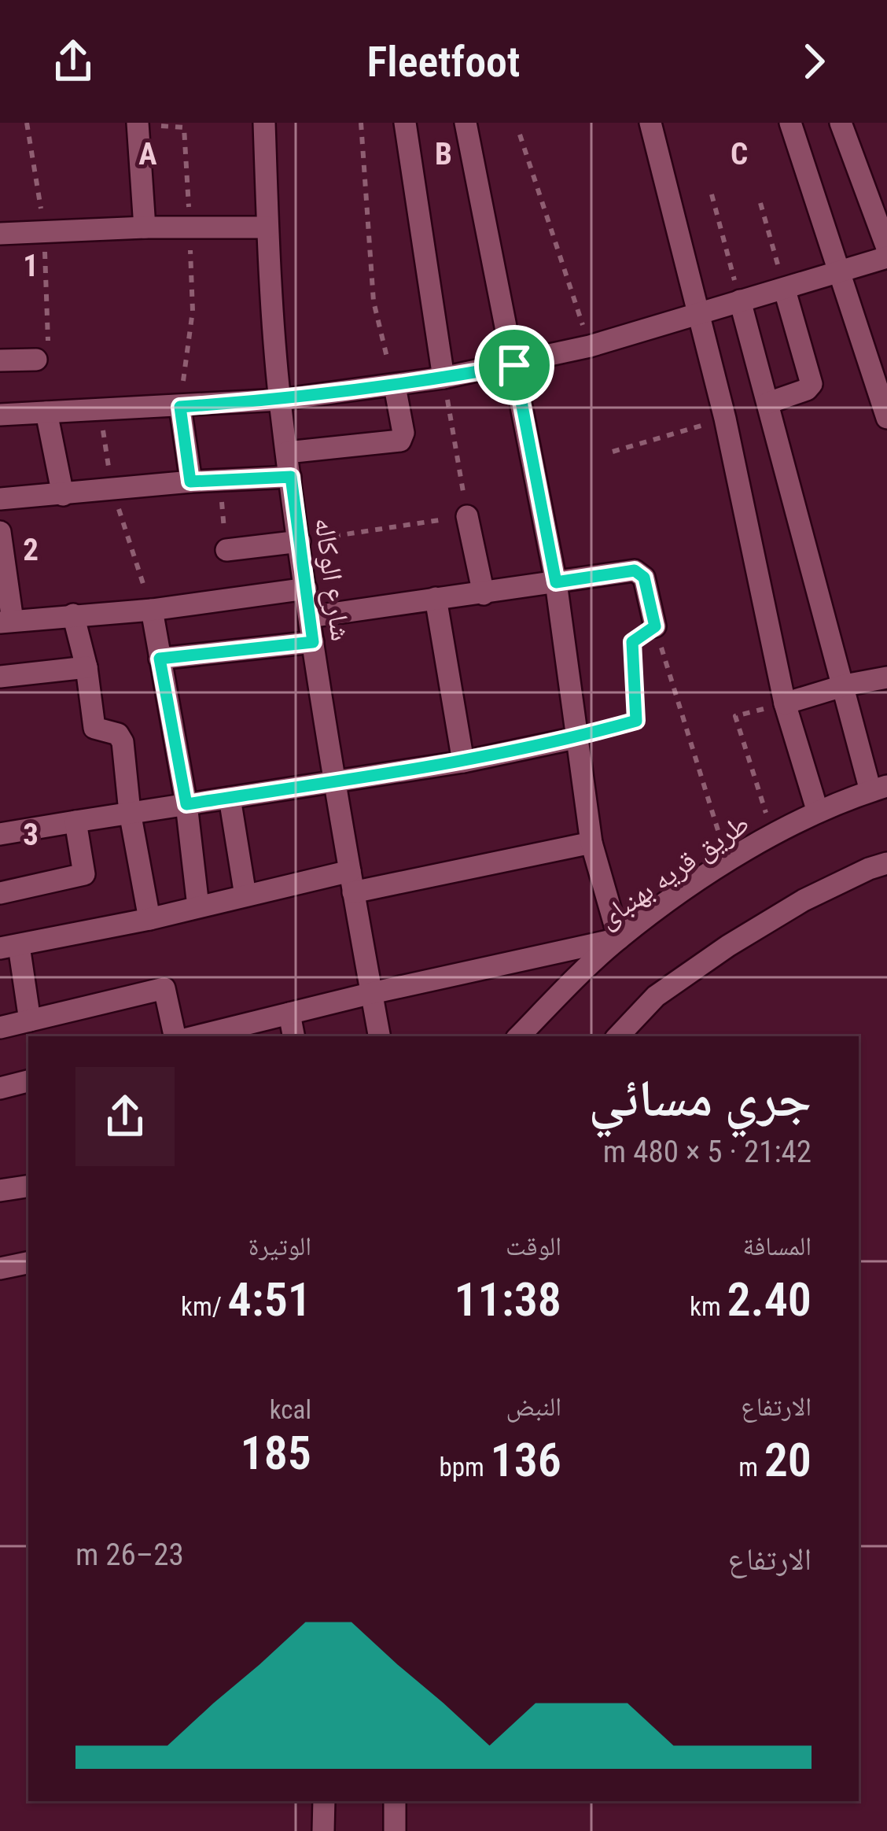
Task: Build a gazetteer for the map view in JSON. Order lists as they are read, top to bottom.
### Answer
{
  "streets": {
    "street": ["شارع الوكاله", "طريق قريه بهنباى"]
  },
  "page": {
    "header": "Fleetfoot",
    "heading": ["جري مسائي", "21:42 · 5 × 480 m"],
    "stats": [
      ["المسافة", "2.40 km"],
      ["الوقت", "11:38"],
      ["الوتيرة", "4:51 /km"],
      ["الارتفاع", "20 m"],
      ["النبض", "136 bpm"],
      ["kcal", "185"]
    ],
    "chart": ["الارتفاع", "23–26 m"]
  },
  "grid": {
    "columns": ["A", "B", "C"],
    "rows": ["1", "2", "3"]
  }
}
